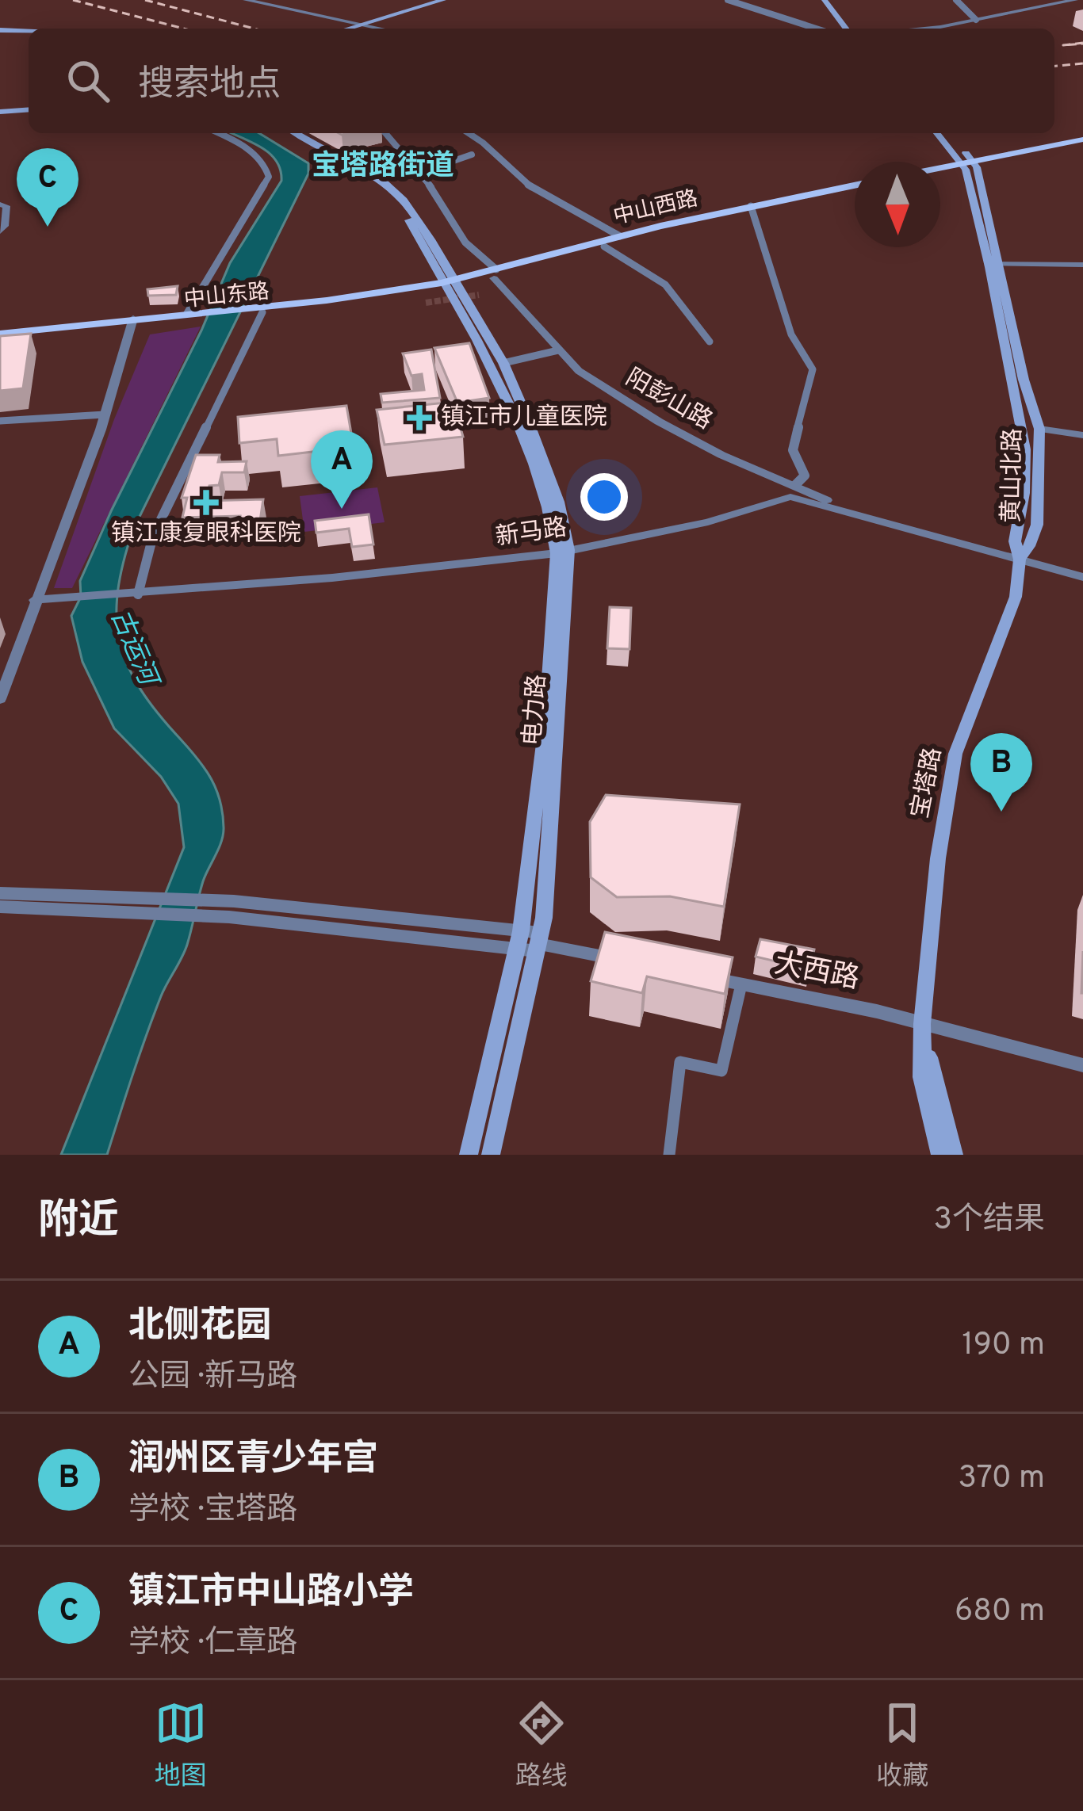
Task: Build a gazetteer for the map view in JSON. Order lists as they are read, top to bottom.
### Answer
{
  "streets": {
    "main road": [
      "中山西路",
      "中山东路",
      "黄山北路",
      "电力路",
      "宝塔路"
    ],
    "street": ["阳彭山路", "新马路", "大西路"]
  },
  "crossings": [
    ["中山西路", "中山东路"],
    ["中山西路", "阳彭山路"],
    ["中山西路", "电力路"],
    ["中山东路", "电力路"],
    ["阳彭山路", "新马路"],
    ["黄山北路", "新马路"],
    ["黄山北路", "宝塔路"],
    ["新马路", "电力路"],
    ["新马路", "宝塔路"],
    ["宝塔路", "大西路"]
  ],
  "districts": ["宝塔路街道"],
  "water": ["古运河"],
  "places": {
    "health": ["镇江市儿童医院", "镇江康复眼科医院"]
  },
  "north": "bottom",
  "page": {
    "search": "搜索地点",
    "pins": ["C", "A", "B"],
    "heading": ["附近", "3个结果"],
    "list": [
      {
        "mark": "A",
        "name": "北侧花园",
        "note": "公园 · 新马路",
        "value": "190 m"
      },
      {
        "mark": "B",
        "name": "润州区青少年宫",
        "note": "学校 · 宝塔路",
        "value": "370 m"
      },
      {
        "mark": "C",
        "name": "镇江市中山路小学",
        "note": "学校 · 仁章路",
        "value": "680 m"
      }
    ],
    "nav": ["地图", "路线", "收藏"]
  }
}
